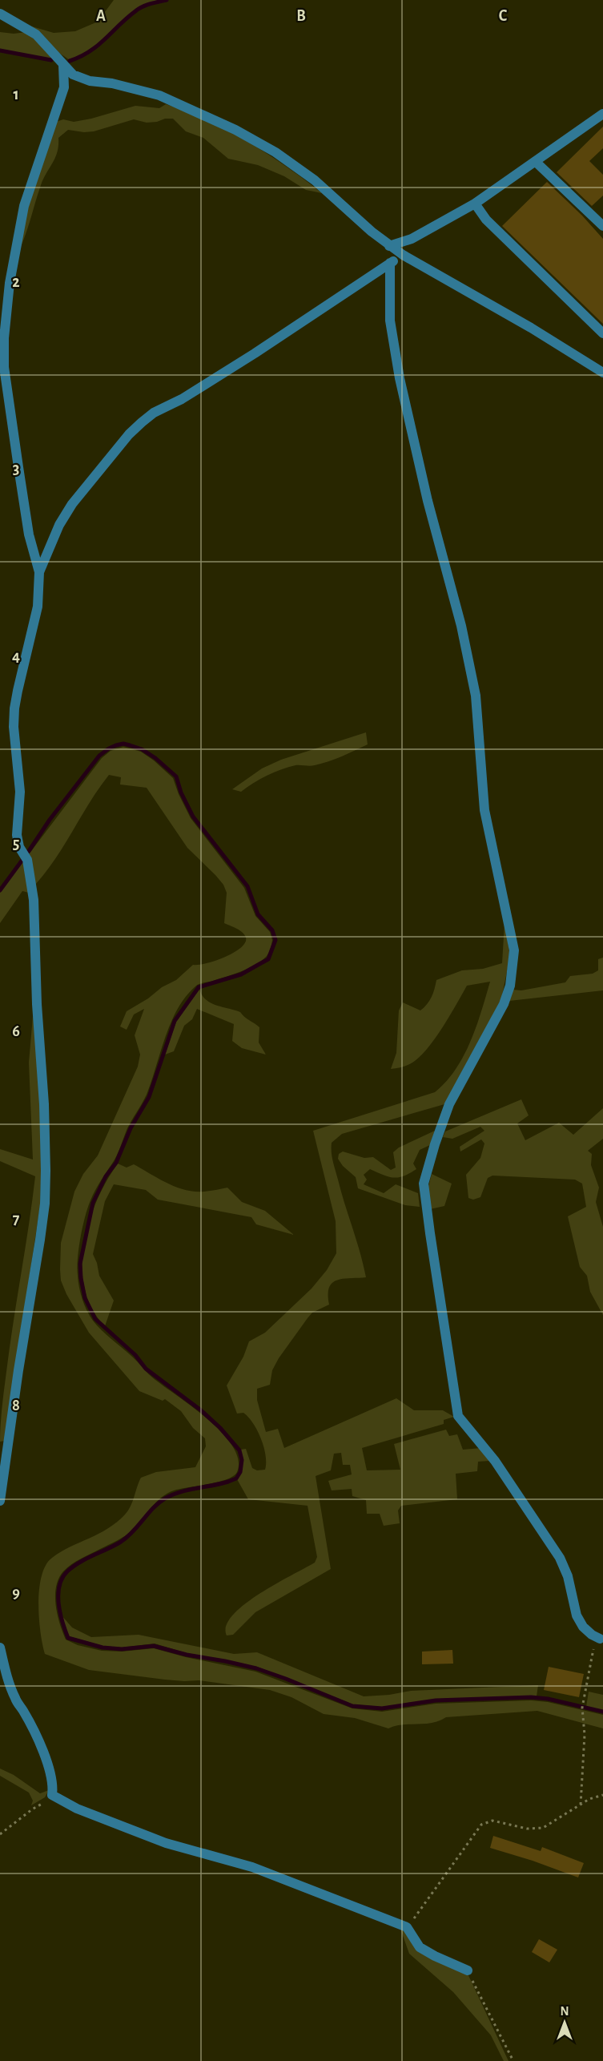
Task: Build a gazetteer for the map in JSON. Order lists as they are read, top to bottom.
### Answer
{
  "north": "top",
  "grid": {
    "columns": ["A", "B", "C"],
    "rows": [
      "1",
      "2",
      "3",
      "4",
      "5",
      "6",
      "7",
      "8",
      "9"
    ]
  }
}
